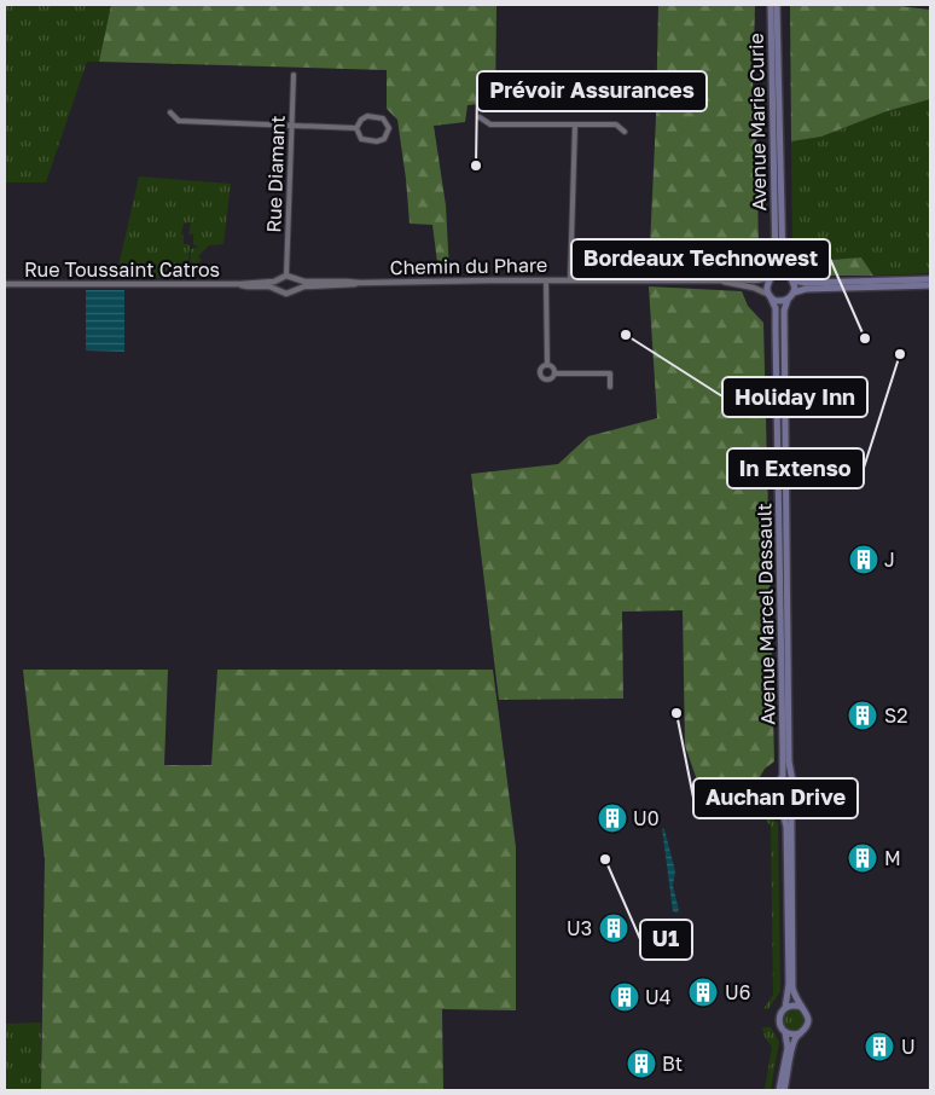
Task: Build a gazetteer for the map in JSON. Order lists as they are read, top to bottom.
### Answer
{
  "streets": {
    "main road": ["Avenue Marie Curie", "Avenue Marcel Dassault"],
    "street": ["Rue Diamant", "Chemin du Phare", "Rue Toussaint Catros"]
  },
  "crossings": [
    ["Avenue Marie Curie", "Chemin du Phare"],
    ["Avenue Marie Curie", "Avenue Marcel Dassault"],
    ["Rue Diamant", "Chemin du Phare"],
    ["Rue Diamant", "Rue Toussaint Catros"],
    ["Chemin du Phare", "Rue Toussaint Catros"],
    ["Chemin du Phare", "Avenue Marcel Dassault"]
  ],
  "places": {
    "other": [
      "Prévoir Assurances",
      "Holiday Inn",
      "Bordeaux Technowest",
      "In Extenso",
      "Auchan Drive",
      "U1"
    ],
    "building": [
      "J",
      "S2",
      "U0",
      "M",
      "U3",
      "U6",
      "U4",
      "U",
      "Bt"
    ]
  }
}
